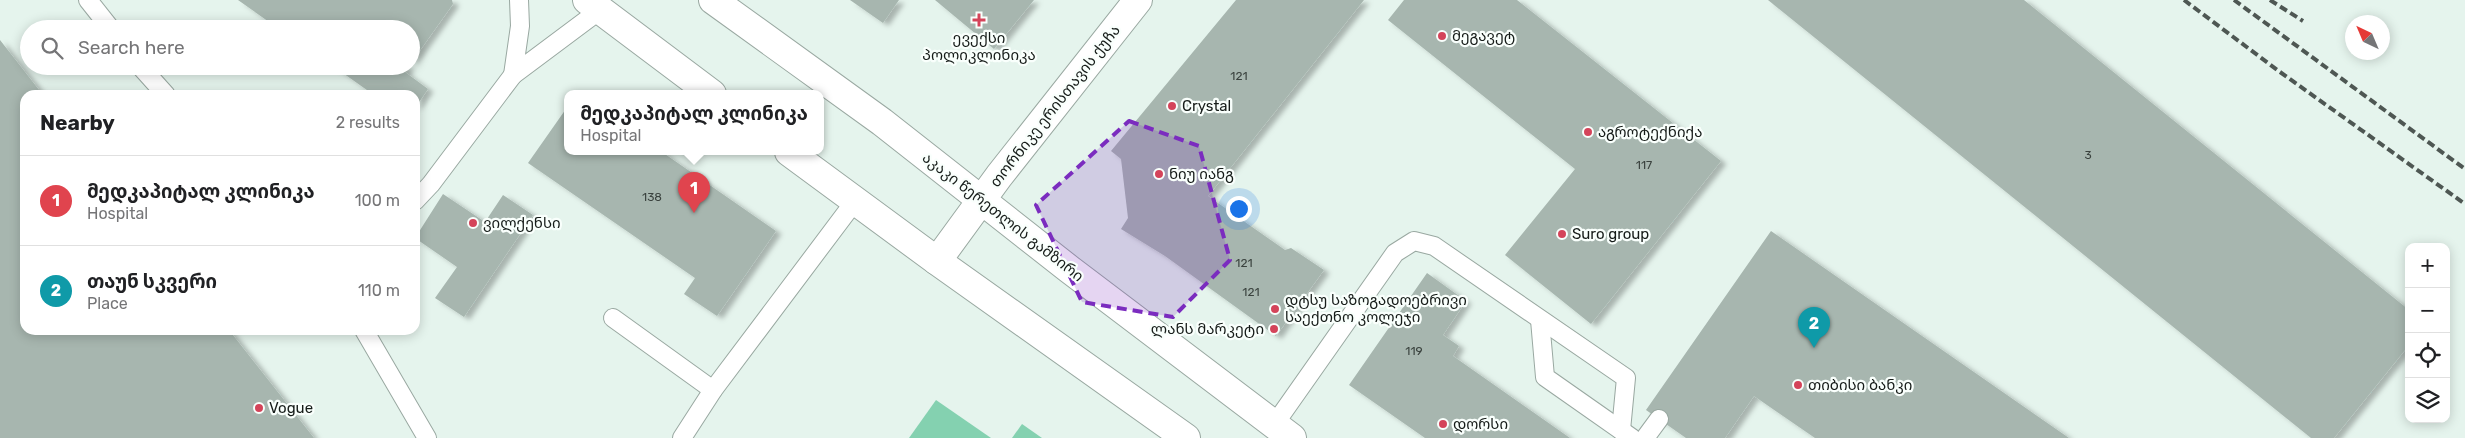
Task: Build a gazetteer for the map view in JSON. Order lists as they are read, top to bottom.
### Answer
{
  "streets": {
    "main road": ["თორნიკე ერისთავის ქუჩა", "აკაკი წერეთლის გამზირი"]
  },
  "crossings": [
    ["თორნიკე ერისთავის ქუჩა", "აკაკი წერეთლის გამზირი"]
  ],
  "places": {
    "health": ["ევექსი პოლიკლინიკა"],
    "other": [
      "მეგავეტ",
      "Crystal",
      "აგროტექნიქა",
      "ნიუ იანგ",
      "ვილქენსი",
      "Suro group",
      "დტსუ საზოგადოებრივი საექთნო კოლეჯი",
      "ლანს მარკეტი",
      "თიბისი ბანკი",
      "Vogue",
      "დორსი"
    ]
  },
  "house_numbers": [
    "121",
    "3",
    "117",
    "138",
    "121",
    "121",
    "119"
  ],
  "north": "top left",
  "page": {
    "search": "Search here",
    "popup": ["მედკაპიტალ კლინიკა", "Hospital"],
    "heading": ["Nearby", "2 results"],
    "list": [
      {
        "mark": "1",
        "name": "მედკაპიტალ კლინიკა",
        "note": "Hospital",
        "value": "100 m"
      },
      {
        "mark": "2",
        "name": "თაუნ სკვერი",
        "note": "Place",
        "value": "110 m"
      }
    ],
    "pins": ["1", "2"],
    "map_buttons": ["+", "−"]
  }
}
